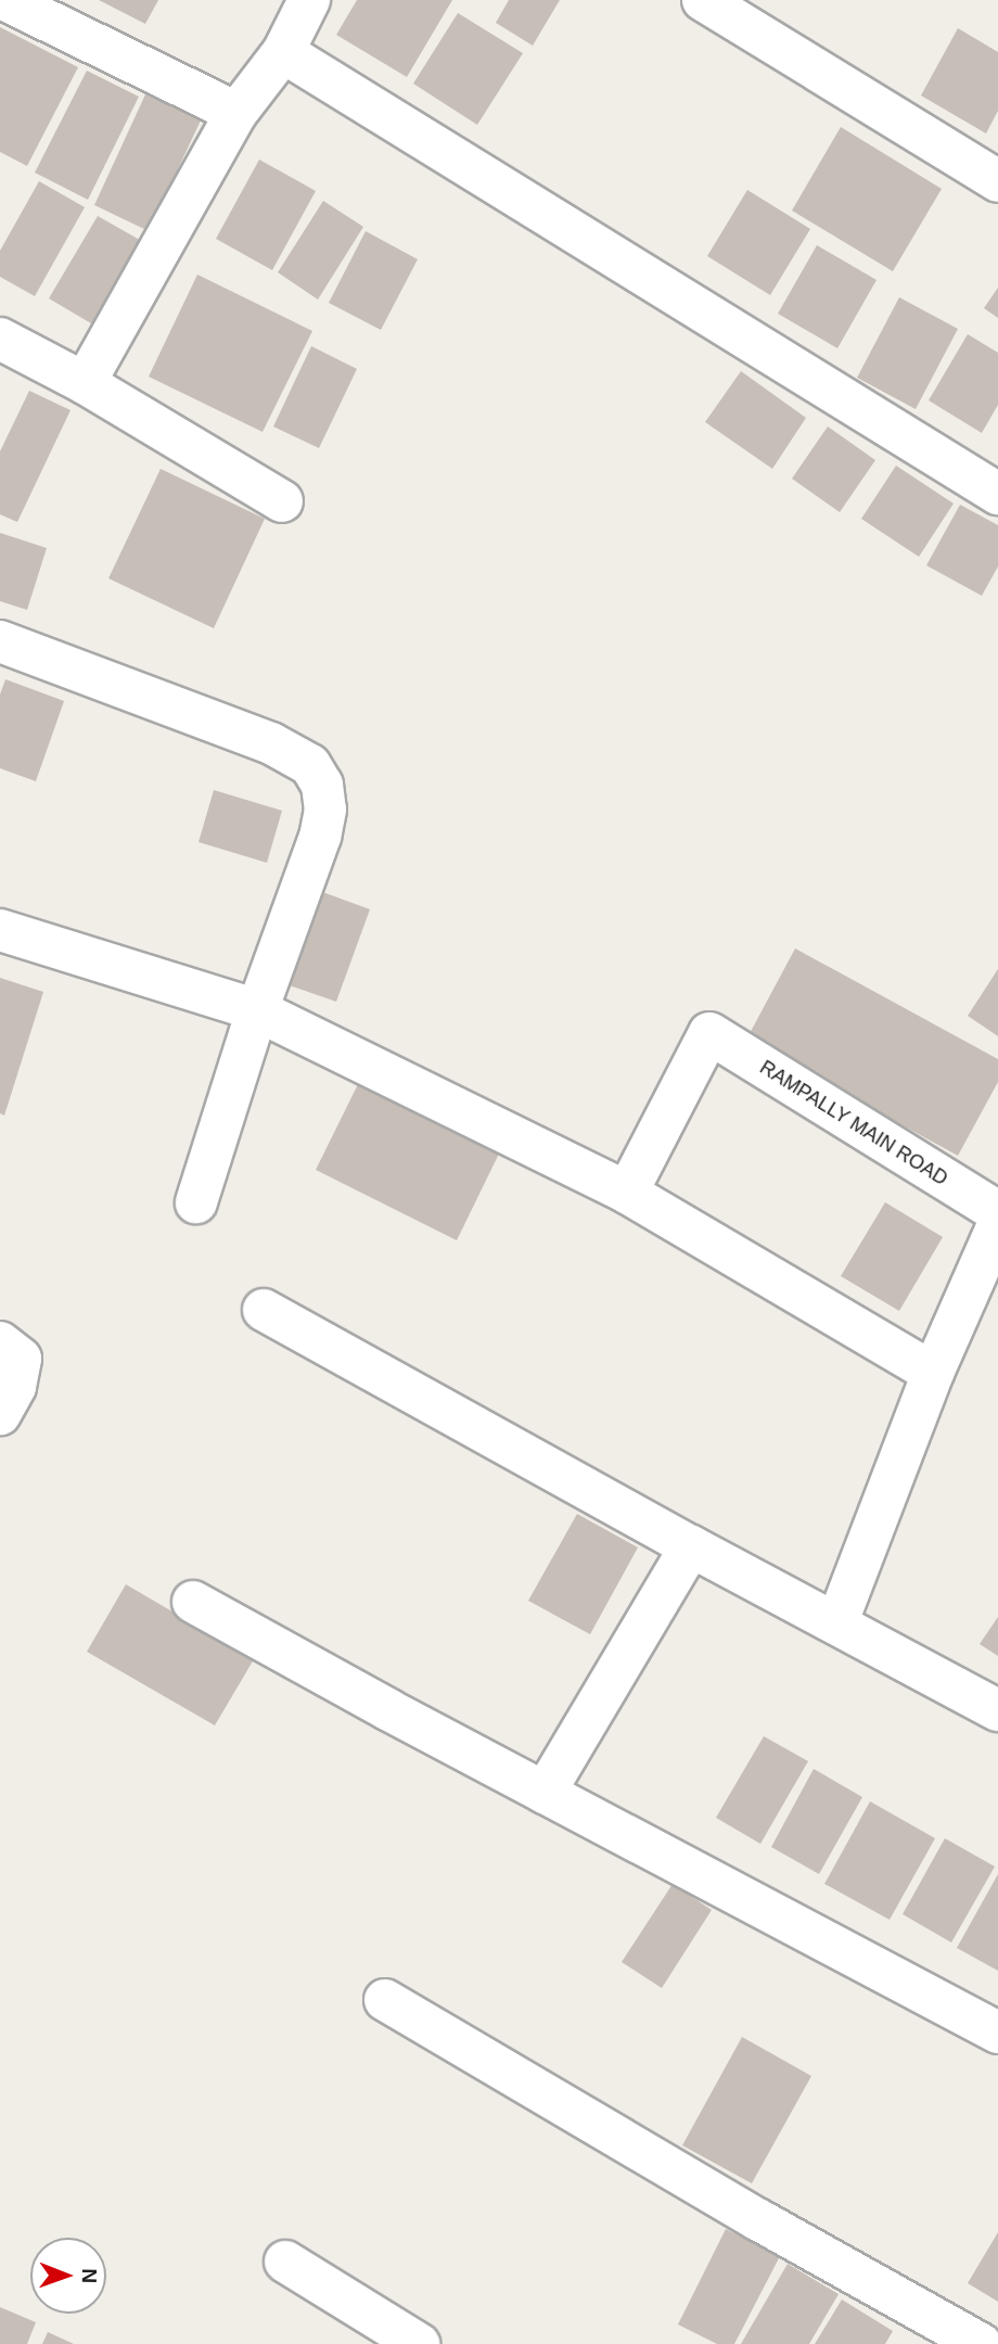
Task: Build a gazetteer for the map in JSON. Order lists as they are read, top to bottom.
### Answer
{
  "streets": {
    "street": ["RAMPALLY MAIN ROAD"]
  },
  "north": "right"
}
